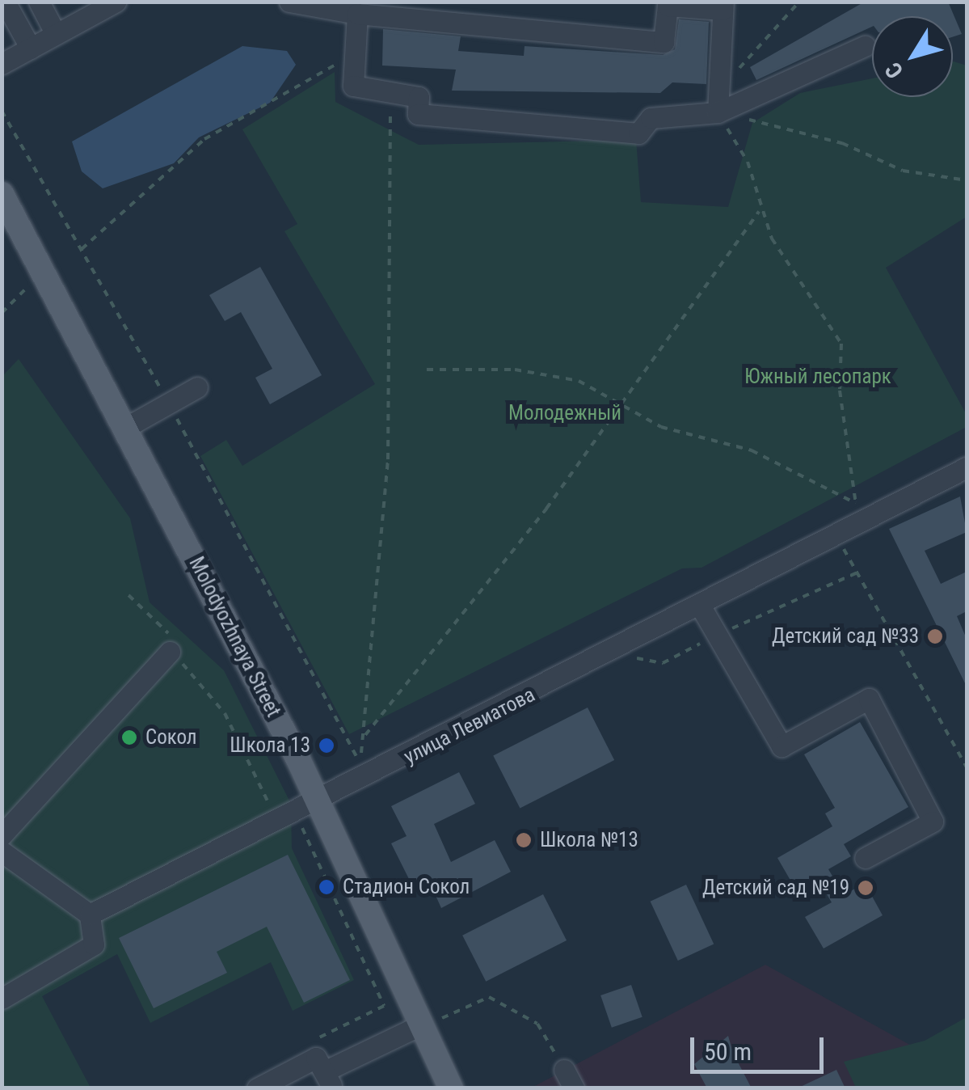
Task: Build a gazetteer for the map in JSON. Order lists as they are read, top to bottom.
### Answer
{
  "streets": {
    "main road": ["Molodyozhnaya Street"],
    "street": ["улица Левиатова"]
  },
  "crossings": [
    ["Molodyozhnaya Street", "улица Левиатова"]
  ],
  "parks": ["Южный лесопарк", "Молодежный"],
  "places": [
    "Детский сад №33",
    "Сокол",
    "Школа 13",
    "Школа №13",
    "Стадион Сокол",
    "Детский сад №19"
  ],
  "scale_bar": "50 m",
  "north": "bottom left"
}
